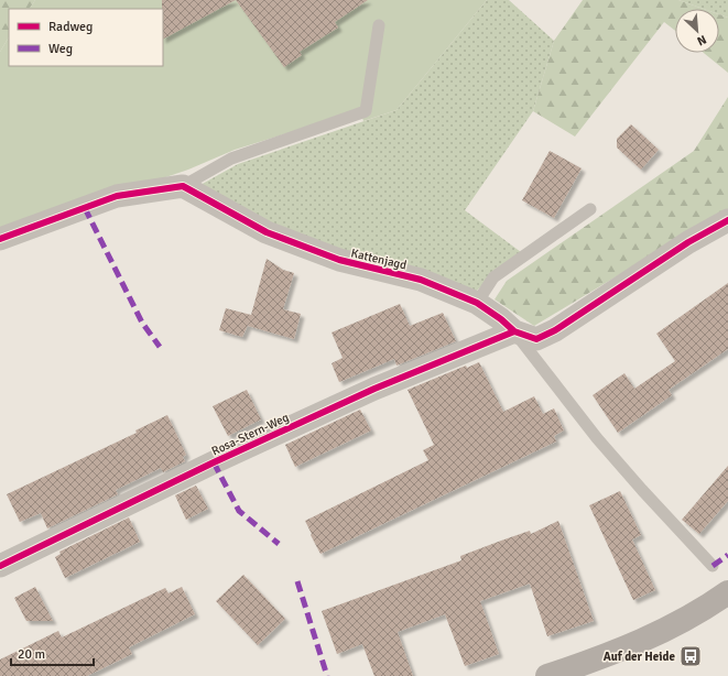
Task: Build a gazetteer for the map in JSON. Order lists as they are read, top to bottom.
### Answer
{
  "streets": {
    "street": ["Kattenjagd", "Rosa-Stern-Weg"]
  },
  "crossings": [
    ["Kattenjagd", "Rosa-Stern-Weg"]
  ],
  "places": {
    "bus stop": ["Auf der Heide"]
  },
  "legend": ["Radweg", "Weg"],
  "scale_bar": "20 m",
  "north": "bottom right"
}
